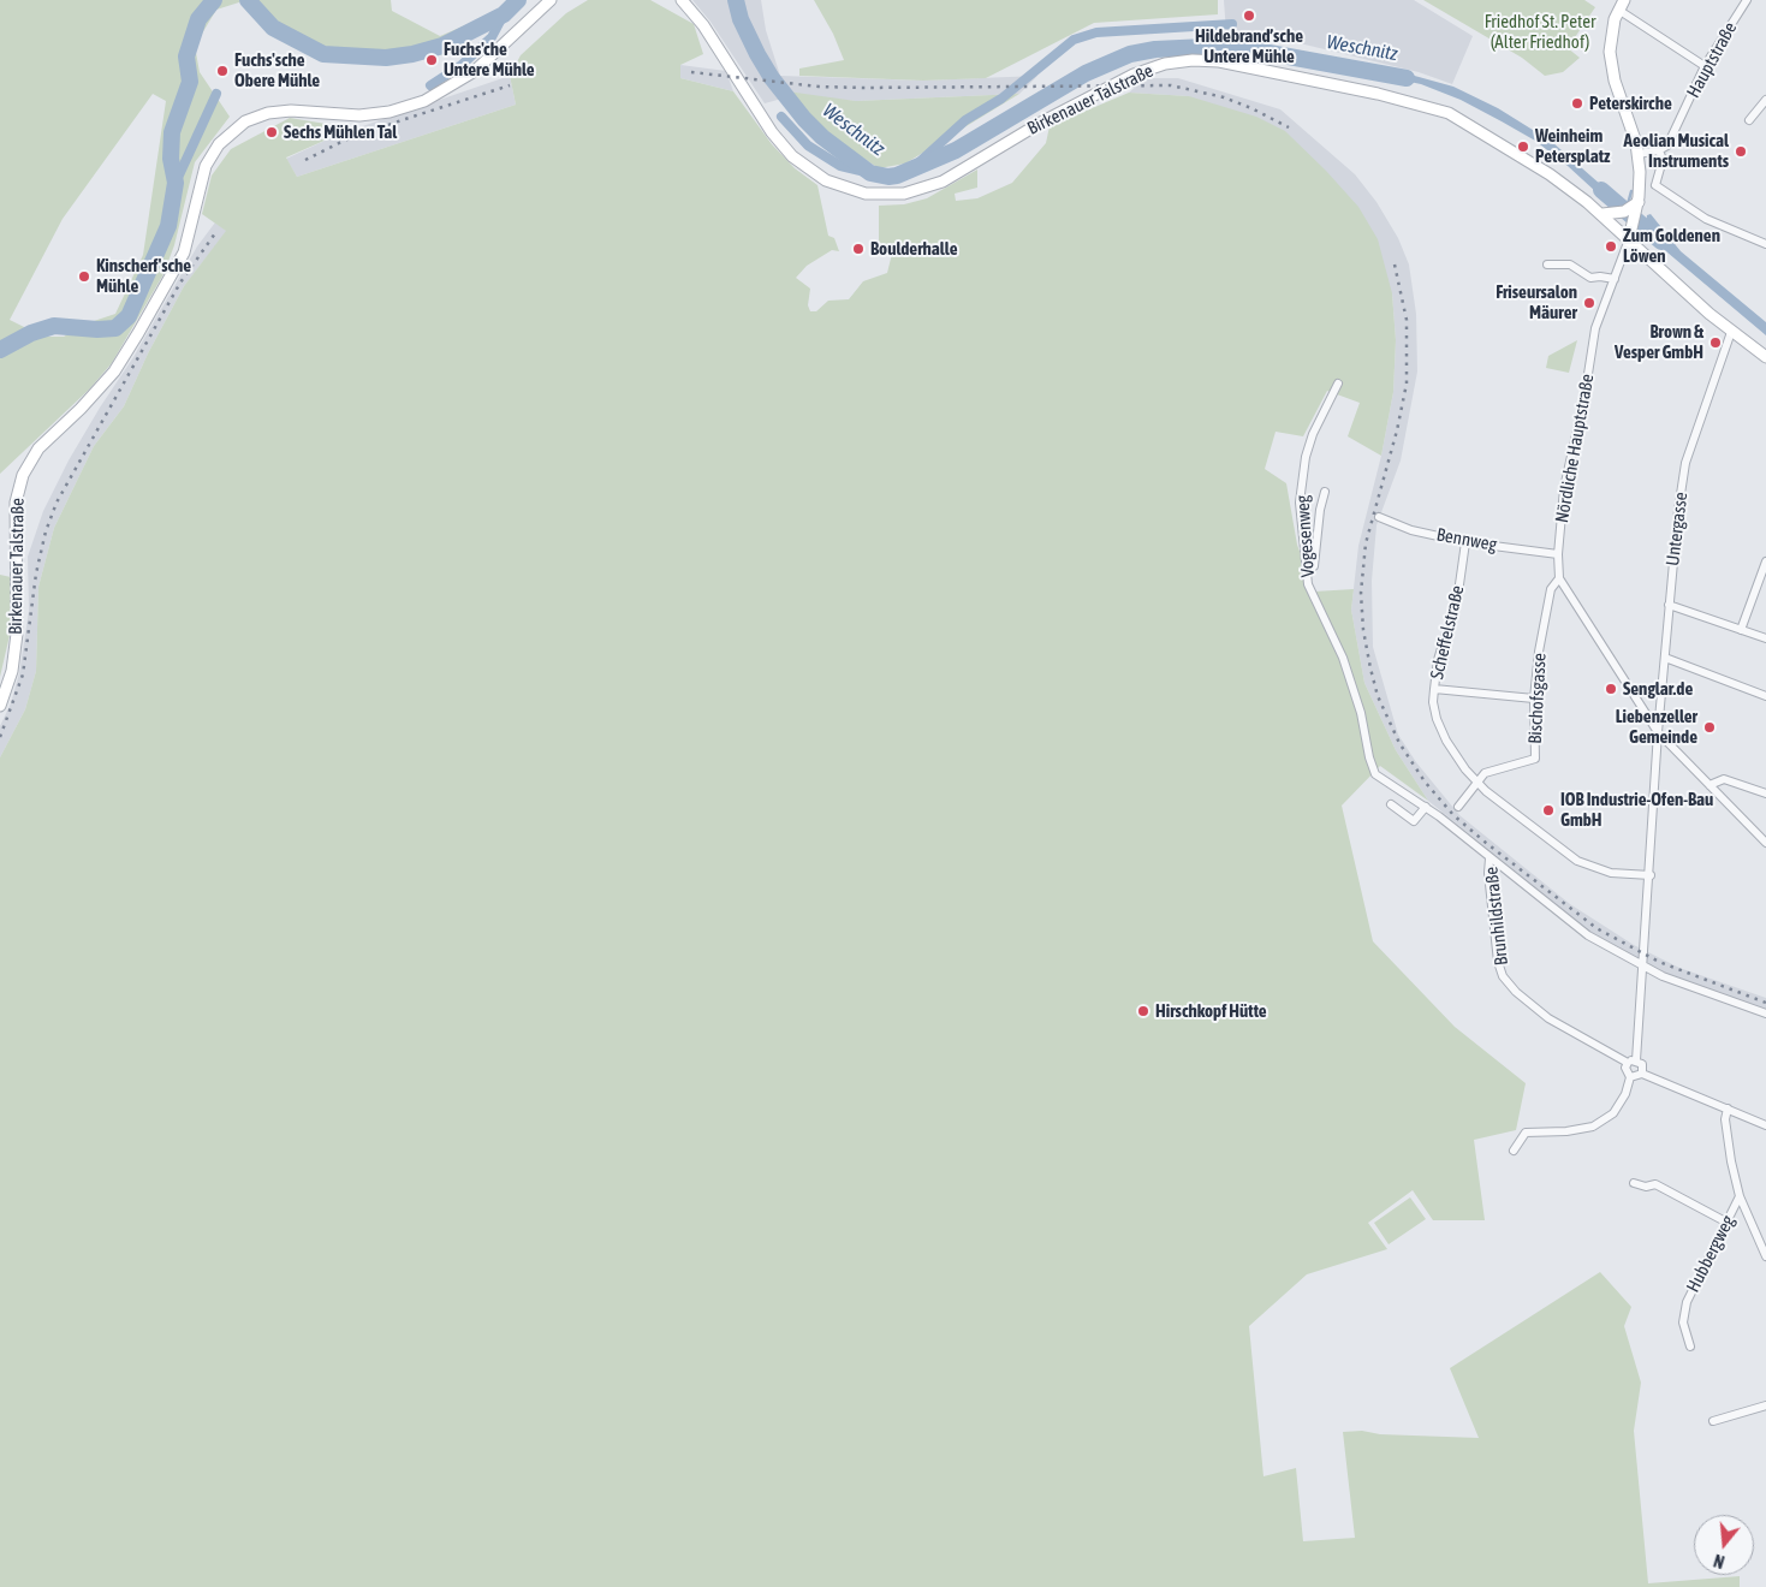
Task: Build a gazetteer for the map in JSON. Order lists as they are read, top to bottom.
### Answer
{
  "streets": {
    "main road": ["Birkenauer Talstraße"],
    "street": [
      "Hauptstraße",
      "Nördliche Hauptstraße",
      "Untergasse",
      "Vogesenweg",
      "Bennweg",
      "Scheffelstraße",
      "Bischofsgasse",
      "Brunhildstraße",
      "Hubbergweg"
    ]
  },
  "crossings": [
    ["Birkenauer Talstraße", "Nördliche Hauptstraße"],
    ["Birkenauer Talstraße", "Untergasse"],
    ["Nördliche Hauptstraße", "Untergasse"],
    ["Nördliche Hauptstraße", "Bennweg"],
    ["Nördliche Hauptstraße", "Bischofsgasse"],
    ["Untergasse", "Scheffelstraße"],
    ["Untergasse", "Brunhildstraße"],
    ["Vogesenweg", "Brunhildstraße"],
    ["Bennweg", "Scheffelstraße"],
    ["Scheffelstraße", "Bischofsgasse"]
  ],
  "water": ["Weschnitz"],
  "parks": ["Friedhof St. Peter (Alter Friedhof)"],
  "places": [
    "Hildebrand’sche Untere Mühle",
    "Fuchs'che Untere Mühle",
    "Fuchs'sche Obere Mühle",
    "Peterskirche",
    "Sechs Mühlen Tal",
    "Weinheim Petersplatz",
    "Aeolian Musical Instruments",
    "Zum Goldenen Löwen",
    "Boulderhalle",
    "Kinscherf'sche Mühle",
    "Friseursalon Mäurer",
    "Brown & Vesper GmbH",
    "Senglar.de",
    "Liebenzeller Gemeinde",
    "IOB Industrie-Ofen-Bau GmbH",
    "Hirschkopf Hütte"
  ],
  "north": "bottom"
}
